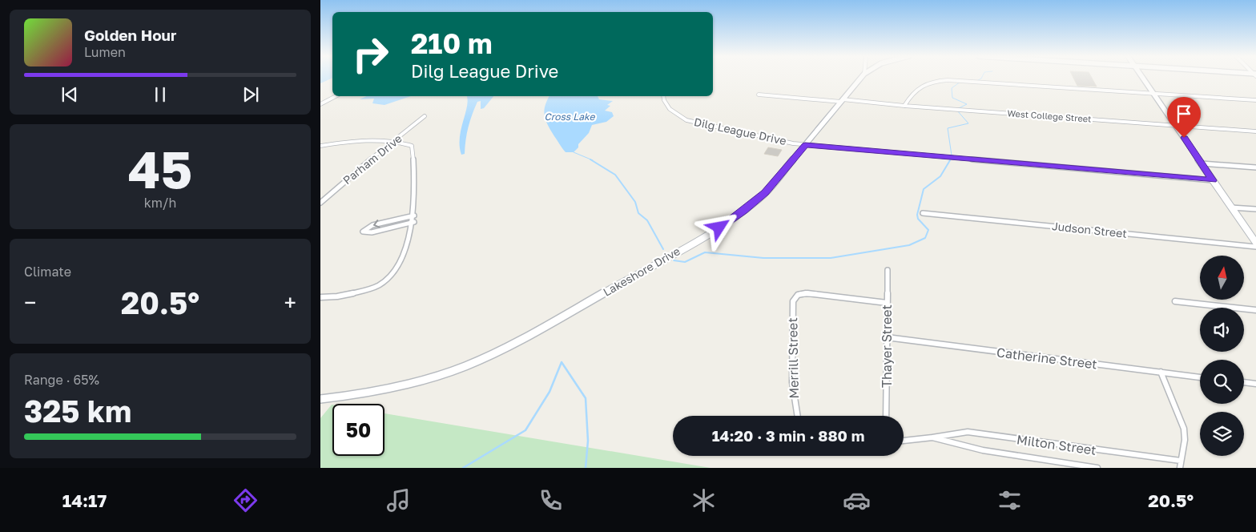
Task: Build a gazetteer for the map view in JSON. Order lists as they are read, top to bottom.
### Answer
{
  "streets": {
    "main road": ["Lakeshore Drive"],
    "street": [
      "West College Street",
      "Dilg League Drive",
      "Parham Drive",
      "Judson Street",
      "Thayer Street",
      "Merrill Street",
      "Catherine Street",
      "Milton Street"
    ]
  },
  "crossings": [
    ["West College Street", "Lakeshore Drive"],
    ["Dilg League Drive", "Lakeshore Drive"],
    ["Thayer Street", "Merrill Street"],
    ["Thayer Street", "Catherine Street"]
  ],
  "water": ["Cross Lake"],
  "north": "top",
  "page": {
    "turn": ["210 m", "Dilg League Drive"],
    "song": ["Golden Hour", "Lumen"],
    "tile": [
      ["45", "km/h"],
      "Climate",
      ["Range · 65%", "325 km"]
    ],
    "heat": ["−", "20.5°", "+"],
    "limit": "50",
    "trip": "14:20 · 3 min · 880 m",
    "tabs": ["14:17", "20.5°"]
  }
}
